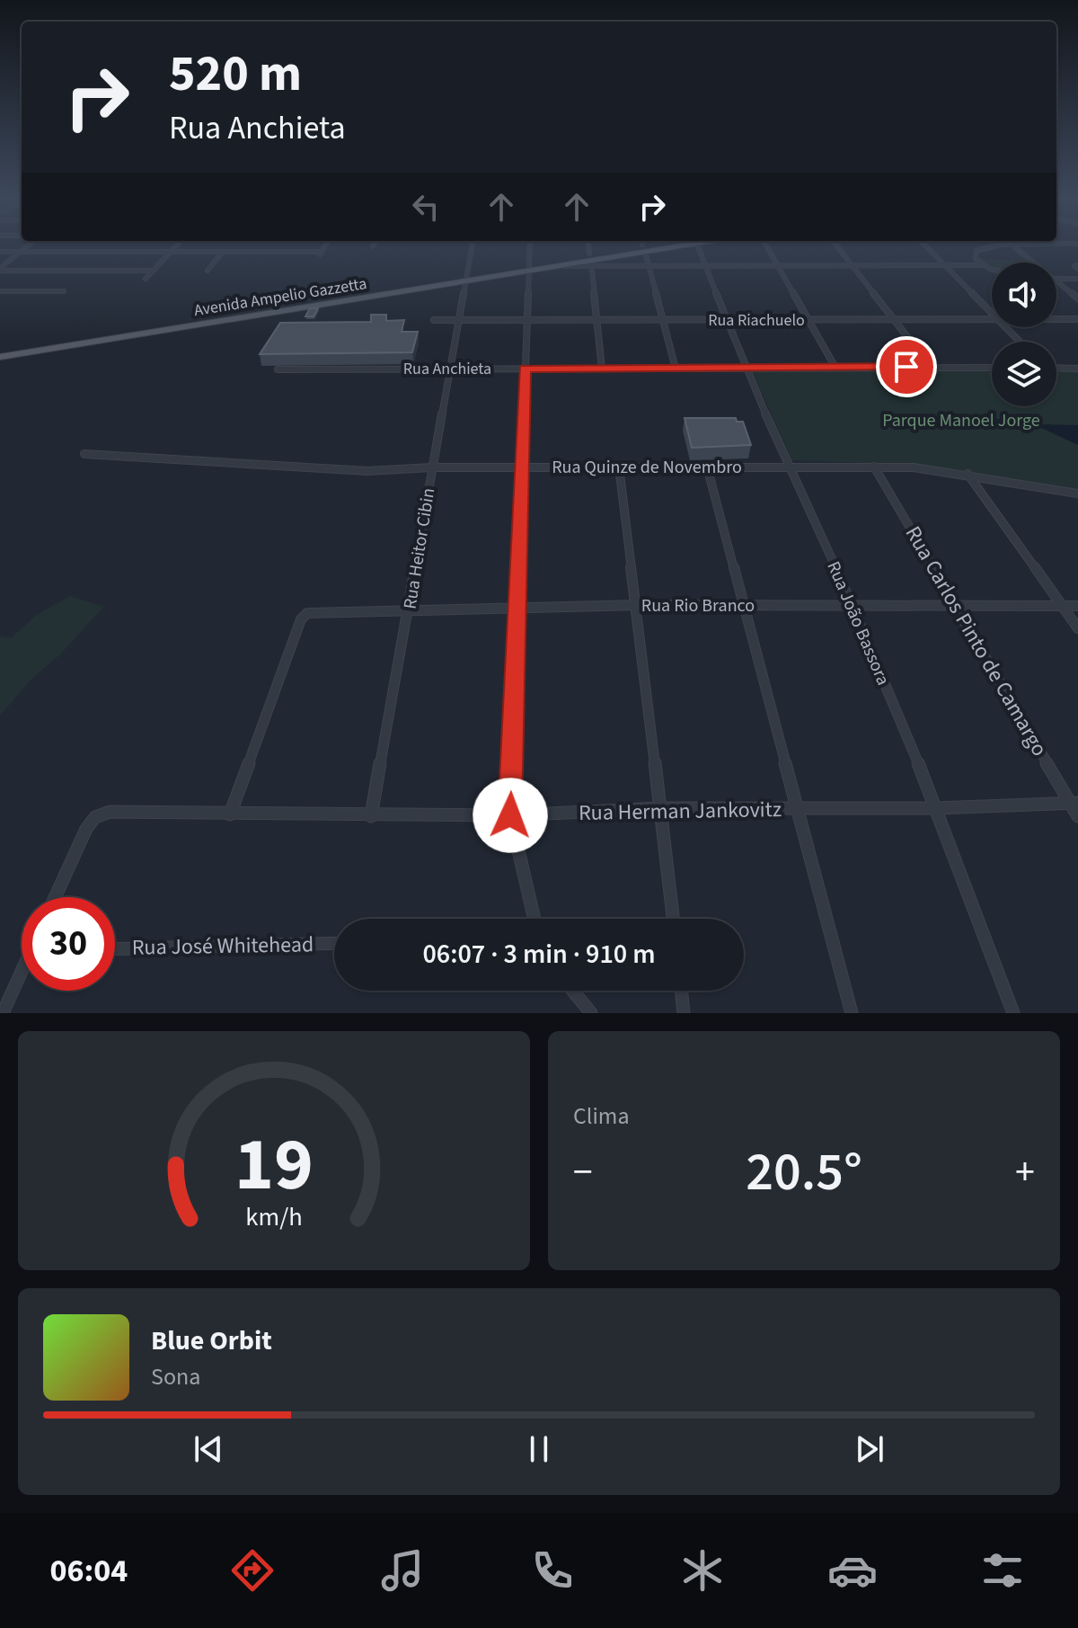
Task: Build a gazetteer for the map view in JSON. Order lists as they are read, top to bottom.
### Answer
{
  "streets": {
    "main road": ["Avenida Ampelio Gazzetta"],
    "street": [
      "Rua Riachuelo",
      "Rua Anchieta",
      "Rua Quinze de Novembro",
      "Rua Heitor Cibin",
      "Rua Rio Branco",
      "Rua João Bassora",
      "Rua Carlos Pinto de Camargo",
      "Rua Herman Jankovitz",
      "Rua José Whitehead"
    ]
  },
  "crossings": [
    ["Avenida Ampelio Gazzetta", "Rua Heitor Cibin"],
    ["Rua Riachuelo", "Rua Heitor Cibin"],
    ["Rua Riachuelo", "Rua João Bassora"],
    ["Rua Anchieta", "Rua Heitor Cibin"],
    ["Rua Anchieta", "Rua João Bassora"],
    ["Rua Quinze de Novembro", "Rua Heitor Cibin"],
    ["Rua Quinze de Novembro", "Rua João Bassora"],
    ["Rua Quinze de Novembro", "Rua Carlos Pinto de Camargo"],
    ["Rua Heitor Cibin", "Rua Rio Branco"],
    ["Rua Heitor Cibin", "Rua Herman Jankovitz"],
    ["Rua Rio Branco", "Rua João Bassora"],
    ["Rua Rio Branco", "Rua Carlos Pinto de Camargo"],
    ["Rua Rio Branco", "Rua Herman Jankovitz"],
    ["Rua João Bassora", "Rua Herman Jankovitz"],
    ["Rua Carlos Pinto de Camargo", "Rua Herman Jankovitz"]
  ],
  "parks": ["Parque Manoel Jorge"],
  "page": {
    "turn": ["520 m", "Rua Anchieta"],
    "limit": "30",
    "trip": "06:07 · 3 min · 910 m",
    "tile": "Clima",
    "heat": ["−", "20.5°", "+"],
    "song": ["Blue Orbit", "Sona"],
    "tabs": "06:04",
    "gauge": ["19", "km/h"]
  }
}
